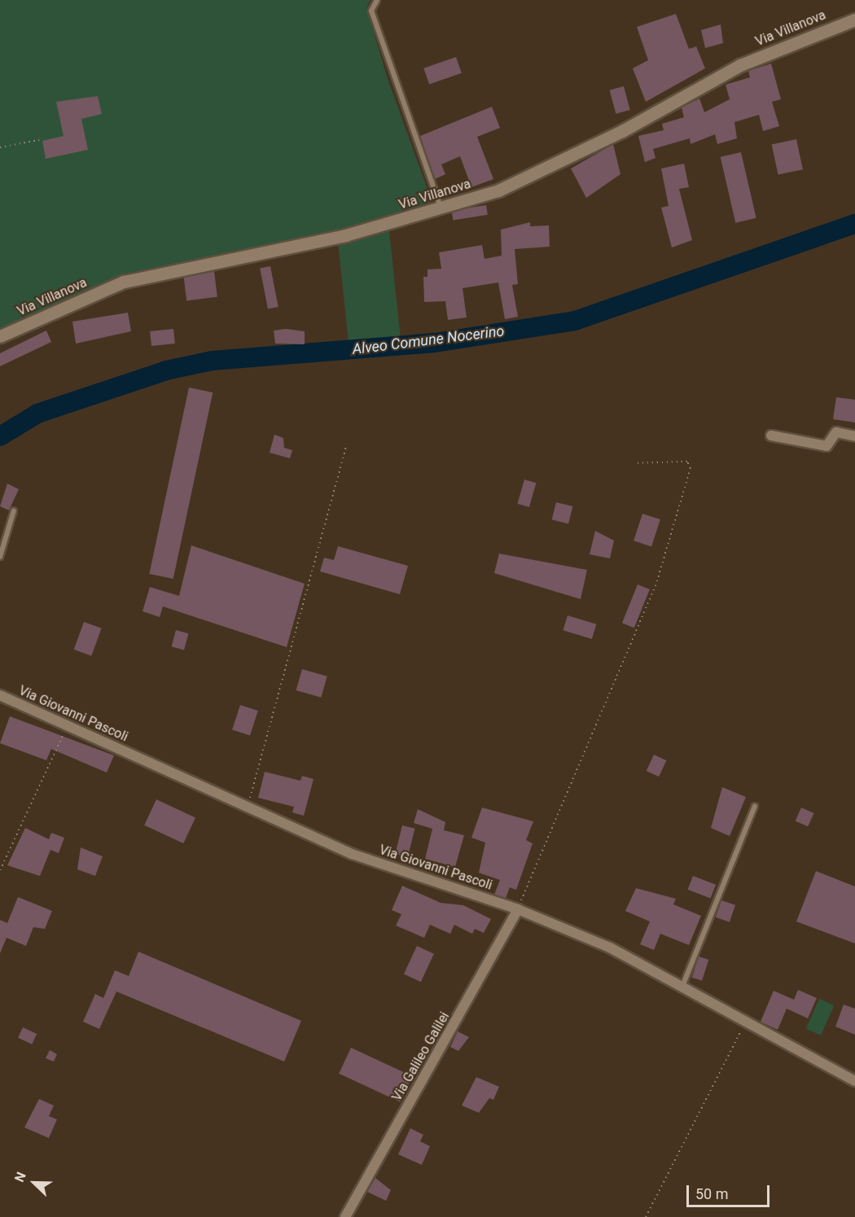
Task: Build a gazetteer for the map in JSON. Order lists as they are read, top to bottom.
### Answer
{
  "streets": {
    "main road": ["Via Villanova"],
    "street": ["Via Giovanni Pascoli", "Via Galileo Galilei"]
  },
  "crossings": [
    ["Via Giovanni Pascoli", "Via Galileo Galilei"]
  ],
  "water": ["Alveo Comune Nocerino"],
  "scale_bar": "50 m",
  "north": "top left"
}
